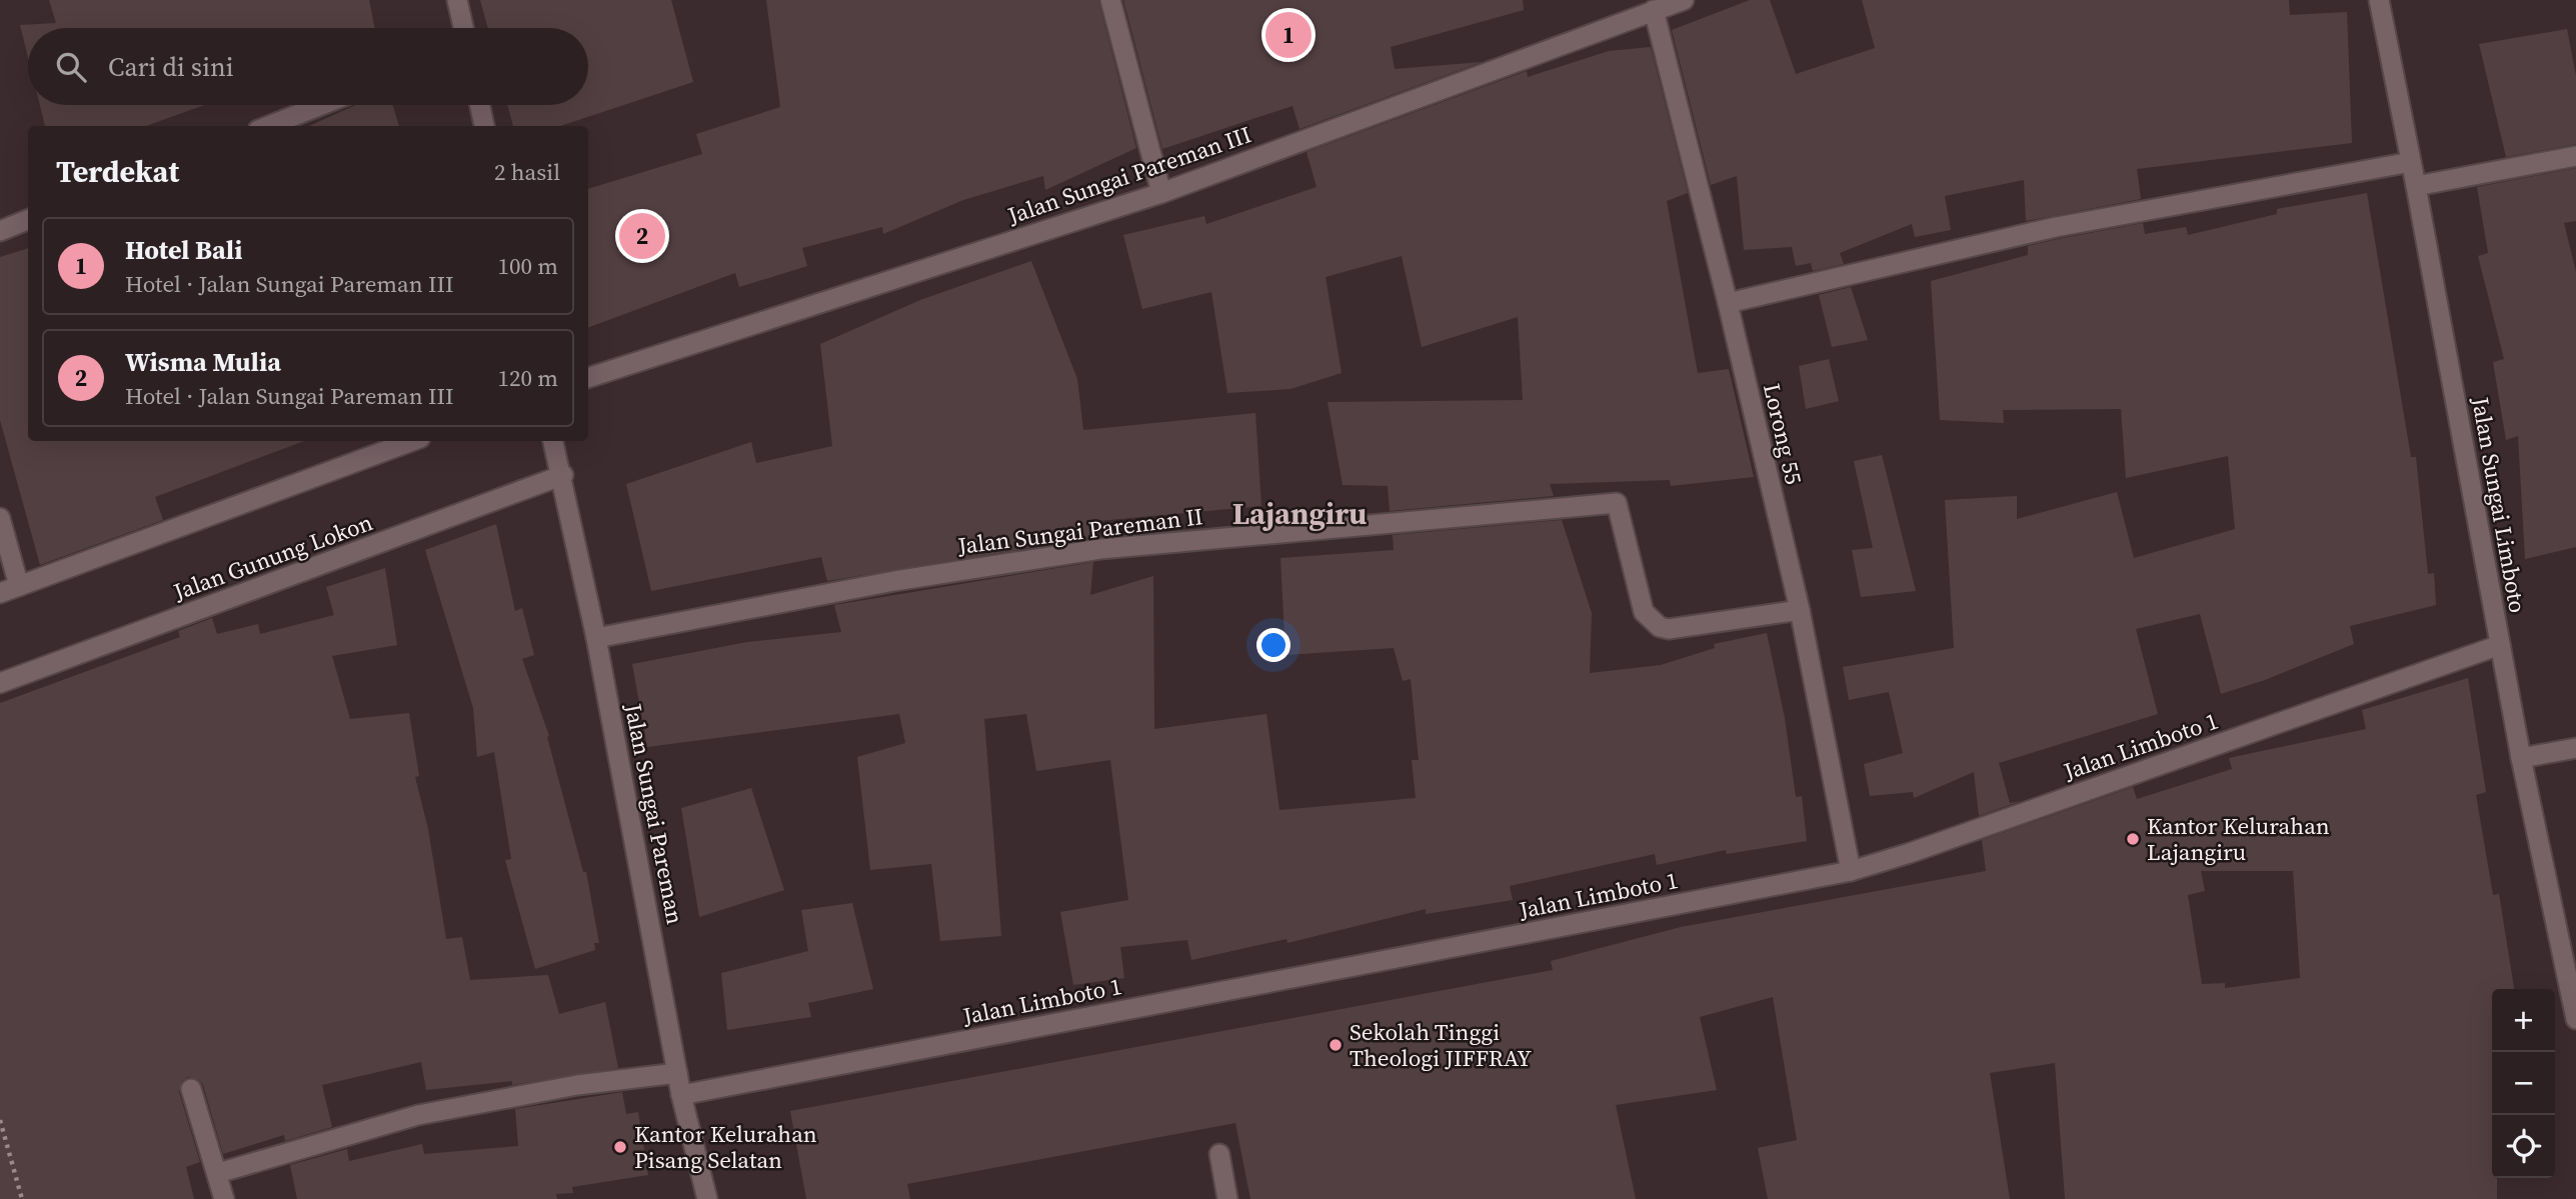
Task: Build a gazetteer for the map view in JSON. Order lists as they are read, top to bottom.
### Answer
{
  "streets": {
    "street": [
      "Jalan Sungai Pareman III",
      "Lorong 55",
      "Jalan Sungai Limboto",
      "Jalan Sungai Pareman II",
      "Jalan Gunung Lokon",
      "Jalan Limboto 1",
      "Jalan Sungai Pareman"
    ]
  },
  "crossings": [
    ["Jalan Sungai Pareman III", "Lorong 55"],
    ["Lorong 55", "Jalan Sungai Pareman II"],
    ["Lorong 55", "Jalan Limboto 1"],
    ["Jalan Sungai Limboto", "Jalan Limboto 1"],
    ["Jalan Sungai Pareman II", "Jalan Sungai Pareman"],
    ["Jalan Gunung Lokon", "Jalan Sungai Pareman"],
    ["Jalan Limboto 1", "Jalan Sungai Pareman"]
  ],
  "districts": ["Lajangiru"],
  "places": ["Kantor Kelurahan Lajangiru", "Sekolah Tinggi Theologi JIFFRAY", "Kantor Kelurahan Pisang Selatan"],
  "page": {
    "pins": ["1", "2"],
    "search": "Cari di sini",
    "heading": ["Terdekat", "2 hasil"],
    "list": [
      {
        "mark": "1",
        "name": "Hotel Bali",
        "note": "Hotel · Jalan Sungai Pareman III",
        "value": "100 m"
      },
      {
        "mark": "2",
        "name": "Wisma Mulia",
        "note": "Hotel · Jalan Sungai Pareman III",
        "value": "120 m"
      }
    ],
    "map_buttons": ["+", "−"]
  }
}
